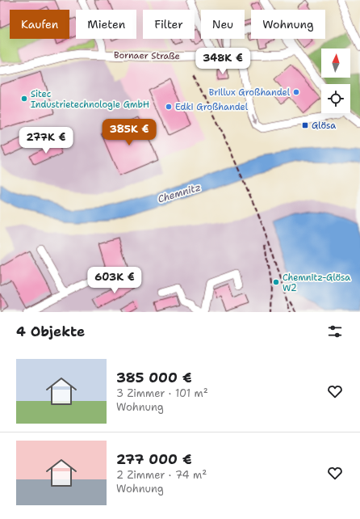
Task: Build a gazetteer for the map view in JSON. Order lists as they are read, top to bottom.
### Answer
{
  "streets": {
    "main road": ["Bornaer Straße"]
  },
  "water": ["Chemnitz"],
  "places": {
    "other": [
      "Brillux Großhandel",
      "Sitec Industrietechnologie GmbH",
      "Edki Großhandel",
      "Chemnitz-Glösa W2"
    ],
    "transit": ["Glösa"]
  },
  "north": "top",
  "page": {
    "chip": [
      "Kaufen",
      "Mieten",
      "Filter",
      "Neu",
      "Wohnung"
    ],
    "price": [
      "348K €",
      "385K €",
      "277K €",
      "603K €"
    ],
    "heading": "4 Objekte",
    "list": [
      {
        "name": "385 000 €",
        "note": "3 Zimmer · 101 m² · Wohnung"
      },
      {
        "name": "277 000 €",
        "note": "2 Zimmer · 74 m² · Wohnung"
      }
    ]
  }
}
